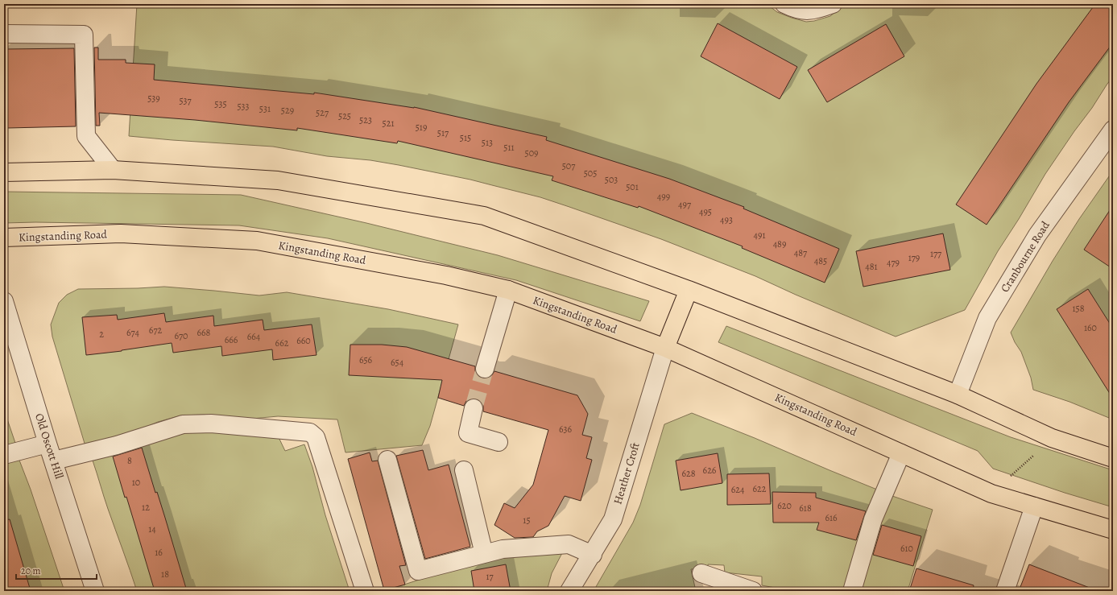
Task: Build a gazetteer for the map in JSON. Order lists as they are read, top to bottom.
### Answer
{
  "streets": {
    "main road": ["Kingstanding Road"],
    "street": ["Cranbourne Road", "Old Oscott Hill", "Heather Croft"]
  },
  "crossings": [
    ["Kingstanding Road", "Heather Croft"]
  ],
  "house_numbers": [
    "539",
    "537",
    "535",
    "533",
    "531",
    "529",
    "527",
    "525",
    "523",
    "521",
    "519",
    "517",
    "515",
    "513",
    "511",
    "509",
    "507",
    "505",
    "503",
    "501",
    "499",
    "497",
    "495",
    "493",
    "491",
    "489",
    "487",
    "177",
    "179",
    "485",
    "479",
    "481",
    "158",
    "160",
    "672",
    "674",
    "668",
    "2",
    "670",
    "664",
    "666",
    "660",
    "662",
    "656",
    "654",
    "636",
    "8",
    "626",
    "628",
    "10",
    "622",
    "624",
    "620",
    "12",
    "618",
    "616",
    "15",
    "14",
    "610",
    "16",
    "18",
    "17"
  ],
  "scale_bar": "20 m"
}
